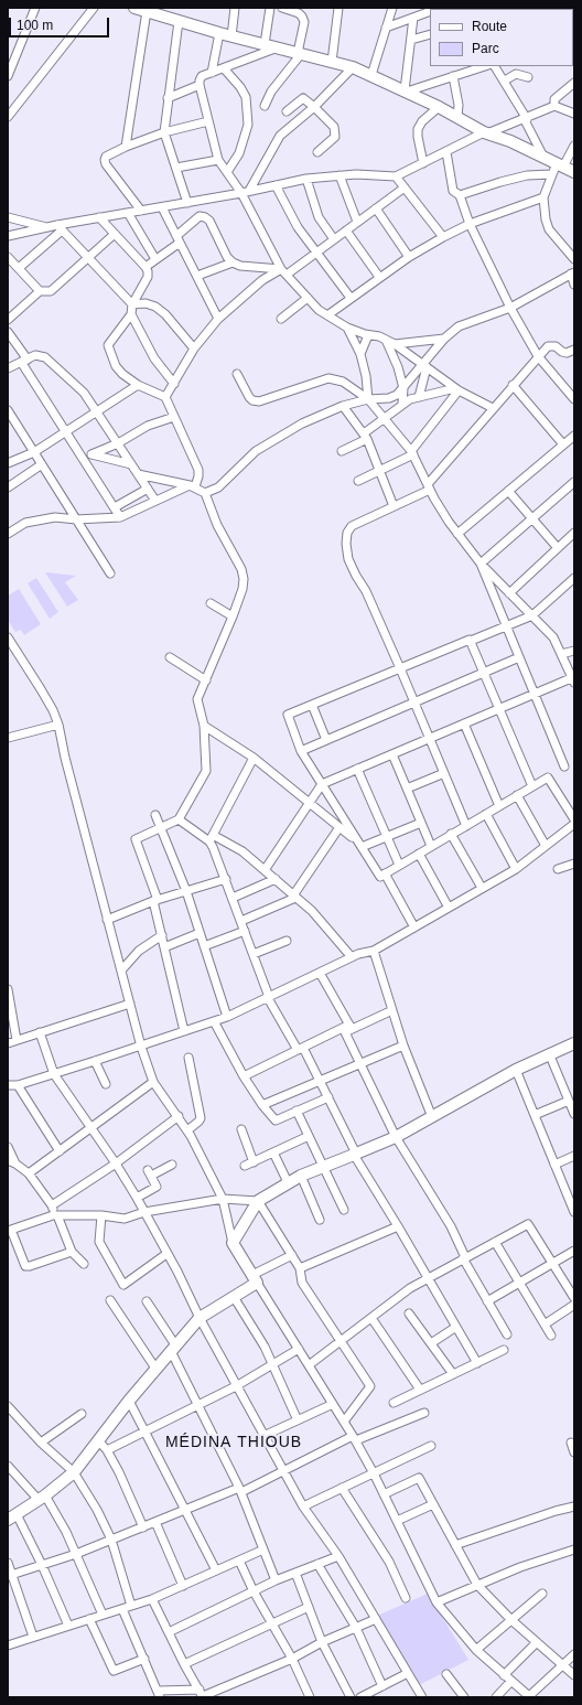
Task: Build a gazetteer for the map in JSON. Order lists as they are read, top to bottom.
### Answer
{
  "districts": ["MÉDINA THIOUB"],
  "legend": ["Route", "Parc"],
  "scale_bar": "100 m"
}
